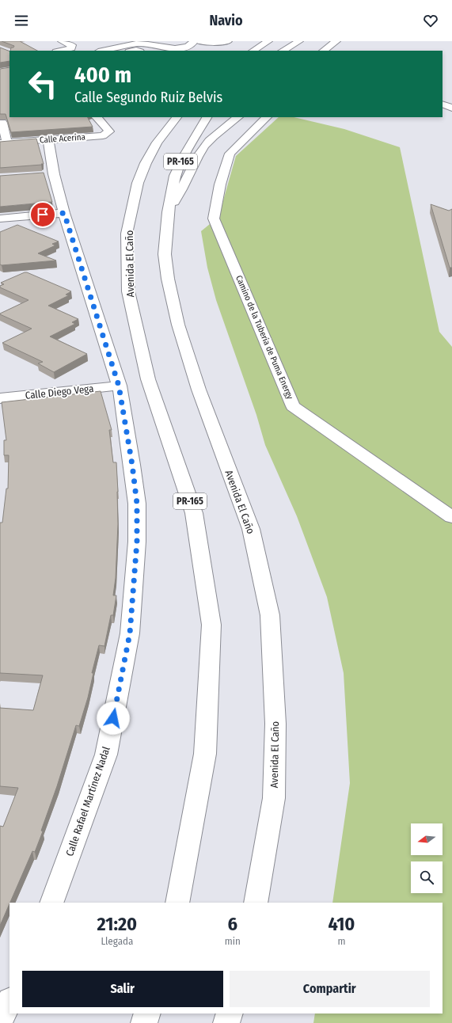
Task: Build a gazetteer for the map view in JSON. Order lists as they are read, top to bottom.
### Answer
{
  "streets": {
    "main road": [
      "Calle Acerina",
      "PR-165",
      "Avenida El Caño",
      "Camino de la Tubería de Puma Energy",
      "Calle Diego Vega",
      "Calle Rafael Martínez Nadal"
    ]
  },
  "crossings": [
    ["Calle Acerina", "Calle Rafael Martínez Nadal"],
    ["Calle Diego Vega", "Calle Rafael Martínez Nadal"]
  ],
  "north": "left",
  "page": {
    "header": "Navio",
    "turn": ["400 m", "Calle Segundo Ruiz Belvis"],
    "eta": [
      "21:20",
      "Llegada",
      "6",
      "min",
      "410",
      "m"
    ],
    "buttons": ["Salir", "Compartir"]
  }
}
